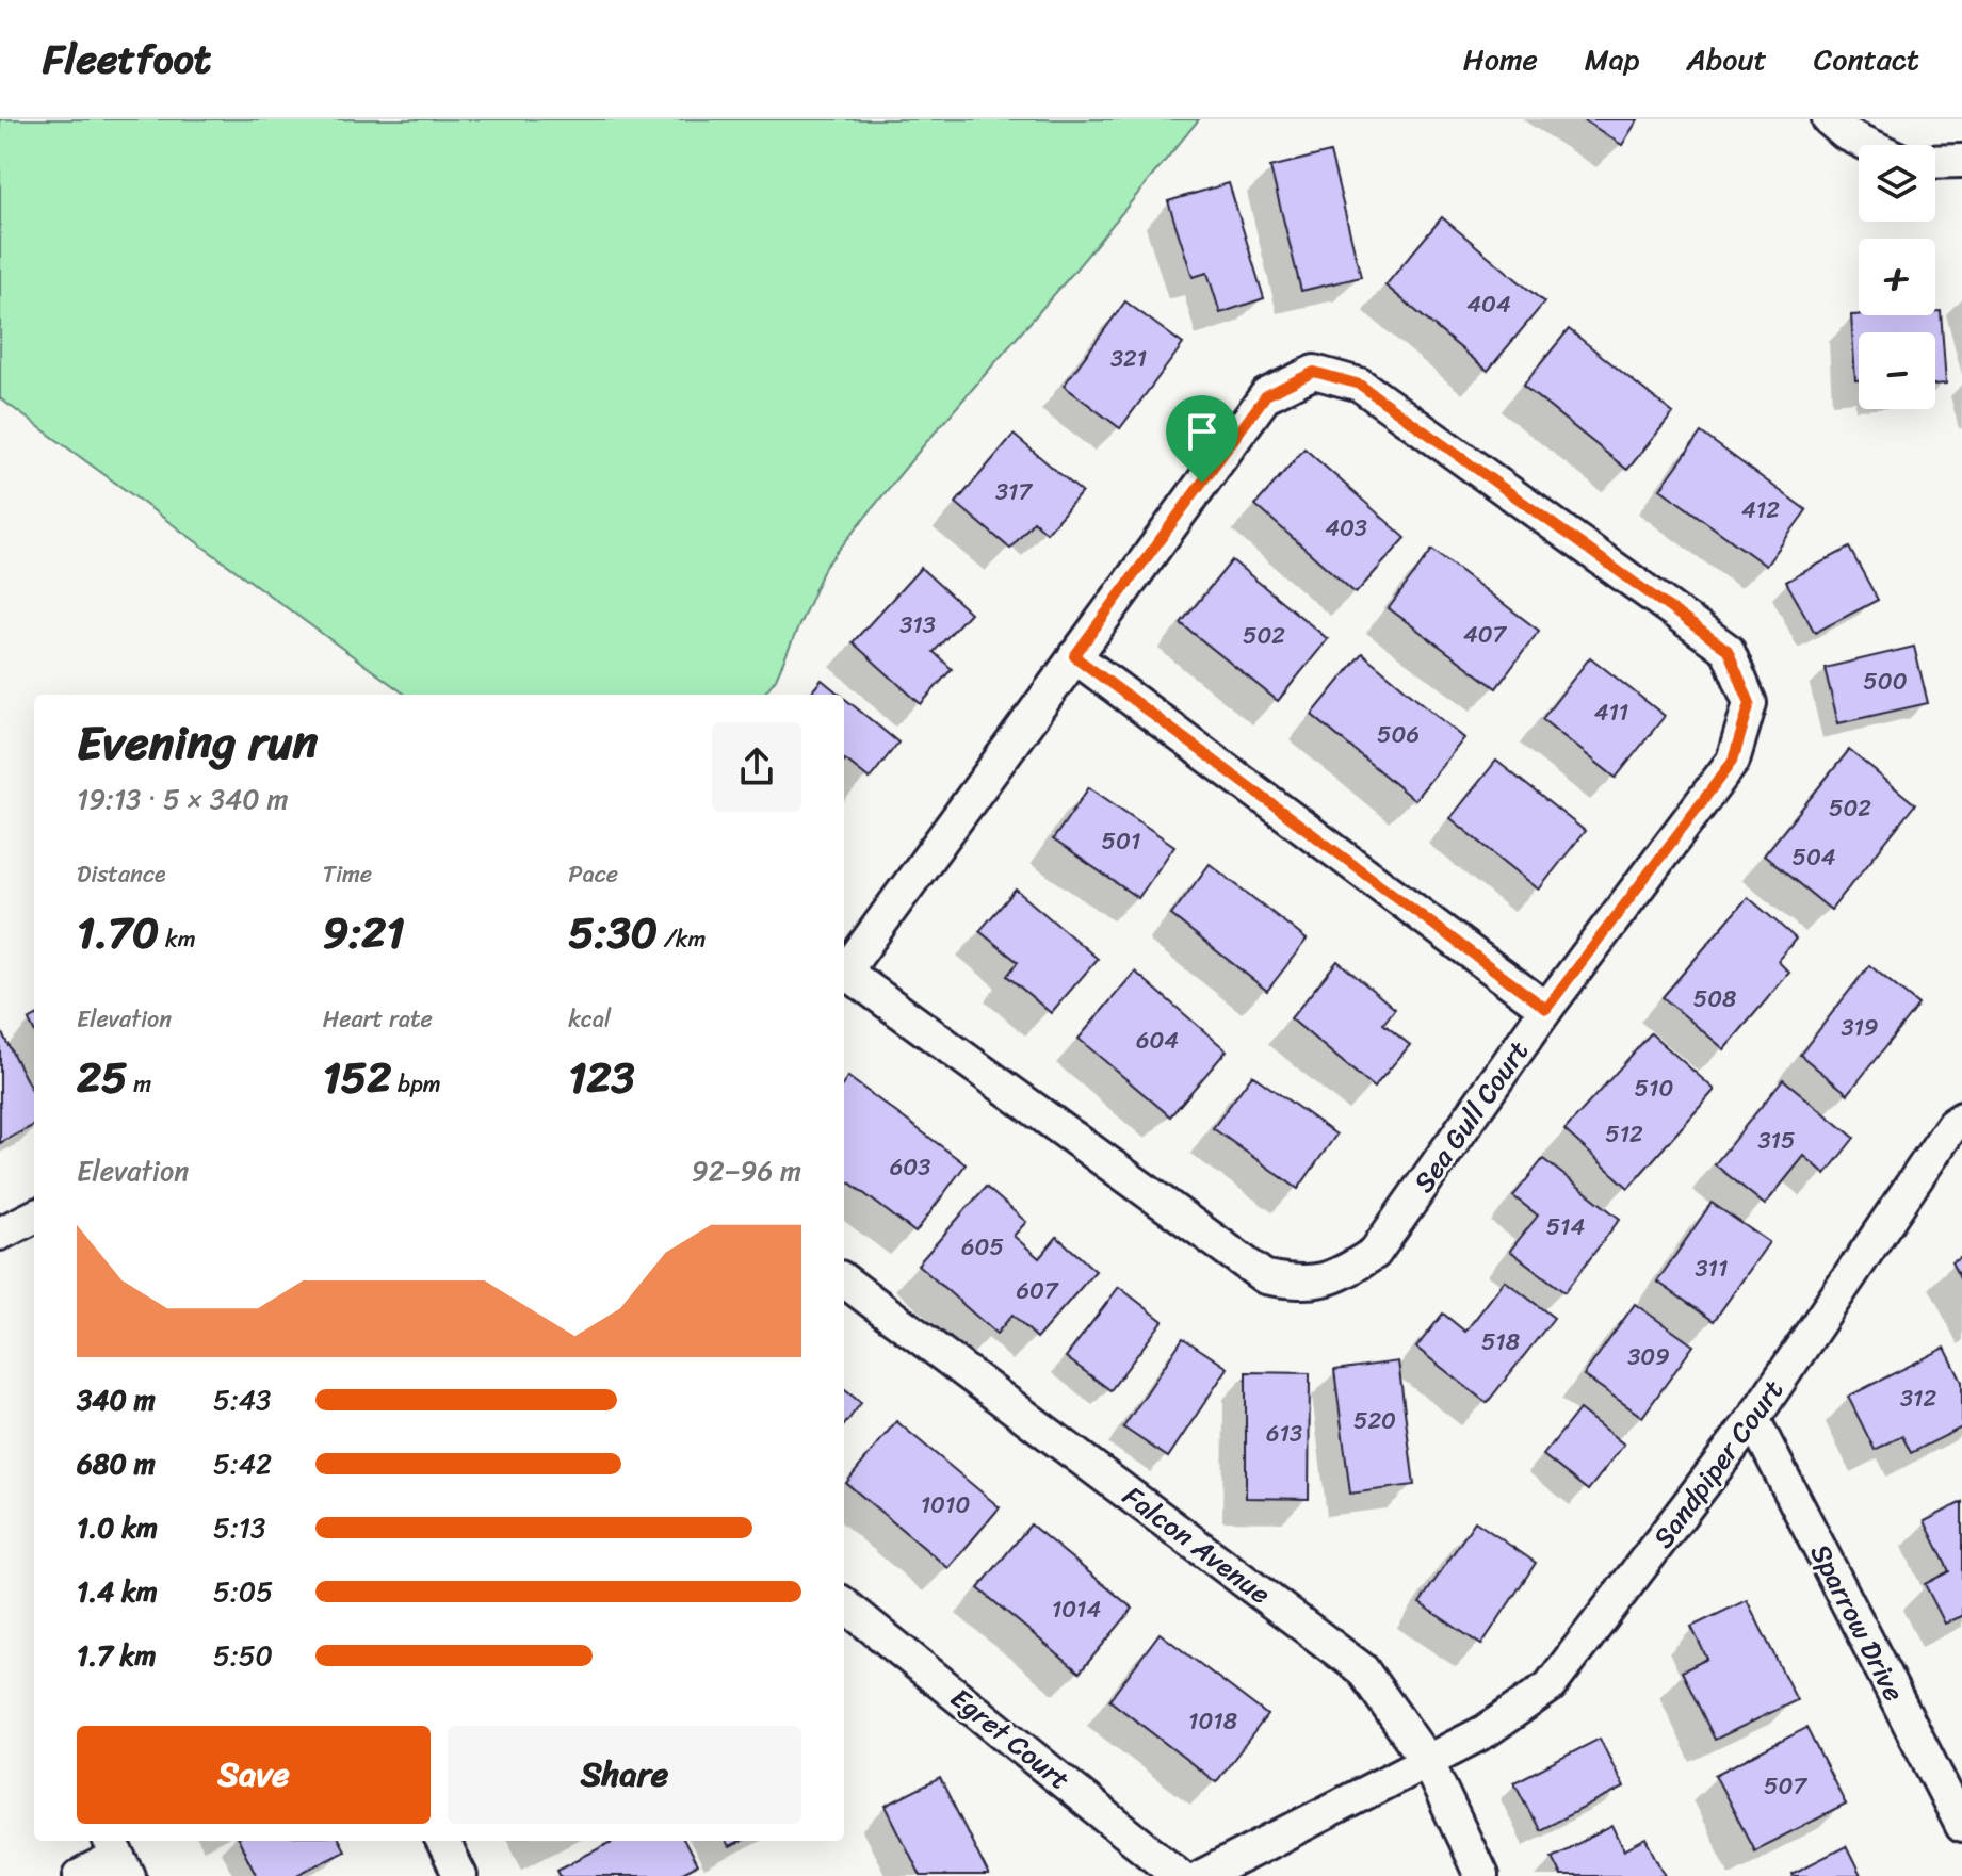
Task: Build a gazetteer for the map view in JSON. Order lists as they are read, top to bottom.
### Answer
{
  "streets": {
    "street": [
      "Sea Gull Court",
      "Sandpiper Court",
      "Falcon Avenue",
      "Sparrow Drive",
      "Egret Court"
    ]
  },
  "crossings": [
    ["Sandpiper Court", "Falcon Avenue"],
    ["Sandpiper Court", "Sparrow Drive"]
  ],
  "house_numbers": [
    "404",
    "321",
    "317",
    "412",
    "403",
    "313",
    "407",
    "502",
    "500",
    "411",
    "506",
    "502",
    "501",
    "504",
    "508",
    "319",
    "604",
    "510",
    "512",
    "315",
    "603",
    "514",
    "605",
    "311",
    "607",
    "518",
    "309",
    "312",
    "520",
    "613",
    "1010",
    "1014",
    "1018",
    "507"
  ],
  "page": {
    "header": "Fleetfoot",
    "nav": [
      "Home",
      "Map",
      "About",
      "Contact"
    ],
    "map_buttons": ["+", "−"],
    "heading": ["Evening run", "19:13 · 5 × 340 m"],
    "stats": [
      ["Distance", "1.70 km"],
      ["Time", "9:21"],
      ["Pace", "5:30 /km"],
      ["Elevation", "25 m"],
      ["Heart rate", "152 bpm"],
      ["kcal", "123"]
    ],
    "chart": ["Elevation", "92–96 m"],
    "list": [
      {
        "name": "340 m",
        "note": "5:43"
      },
      {
        "name": "680 m",
        "note": "5:42"
      },
      {
        "name": "1.0 km",
        "note": "5:13"
      },
      {
        "name": "1.4 km",
        "note": "5:05"
      },
      {
        "name": "1.7 km",
        "note": "5:50"
      }
    ],
    "buttons": ["Save", "Share"]
  }
}
